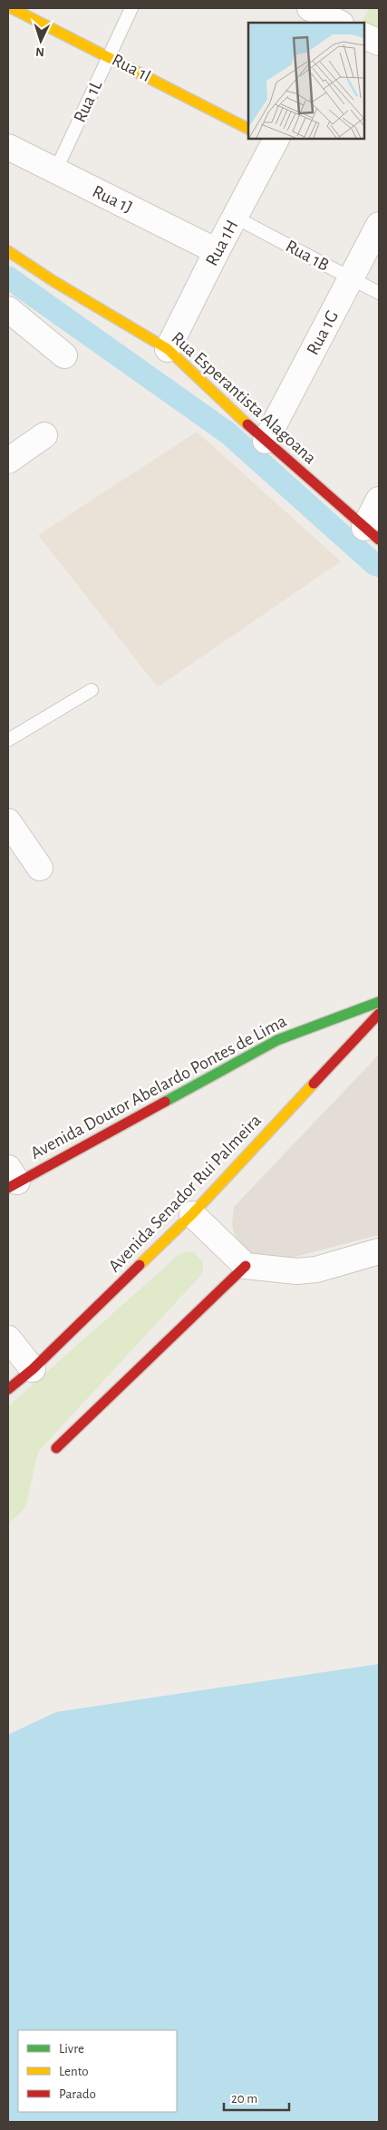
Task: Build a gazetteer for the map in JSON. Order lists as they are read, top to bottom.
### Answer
{
  "streets": {
    "street": [
      "Rua 1I",
      "Rua 1J",
      "Rua 1H",
      "Rua 1G",
      "Rua Esperantista Alagoana",
      "Avenida Doutor Abelardo Pontes de Lima",
      "Avenida Senador Rui Palmeira"
    ],
    "lane": ["Rua 1L", "Rua 1B"]
  },
  "crossings": [
    ["Rua 1I", "Rua 1L"],
    ["Rua 1L", "Rua 1J"],
    ["Rua 1J", "Rua 1H"],
    ["Rua 1H", "Rua 1B"],
    ["Rua 1H", "Rua Esperantista Alagoana"],
    ["Rua 1B", "Rua 1G"],
    ["Rua 1G", "Rua Esperantista Alagoana"]
  ],
  "legend": ["Livre", "Lento", "Parado"],
  "scale_bar": "20 m",
  "north": "bottom"
}
